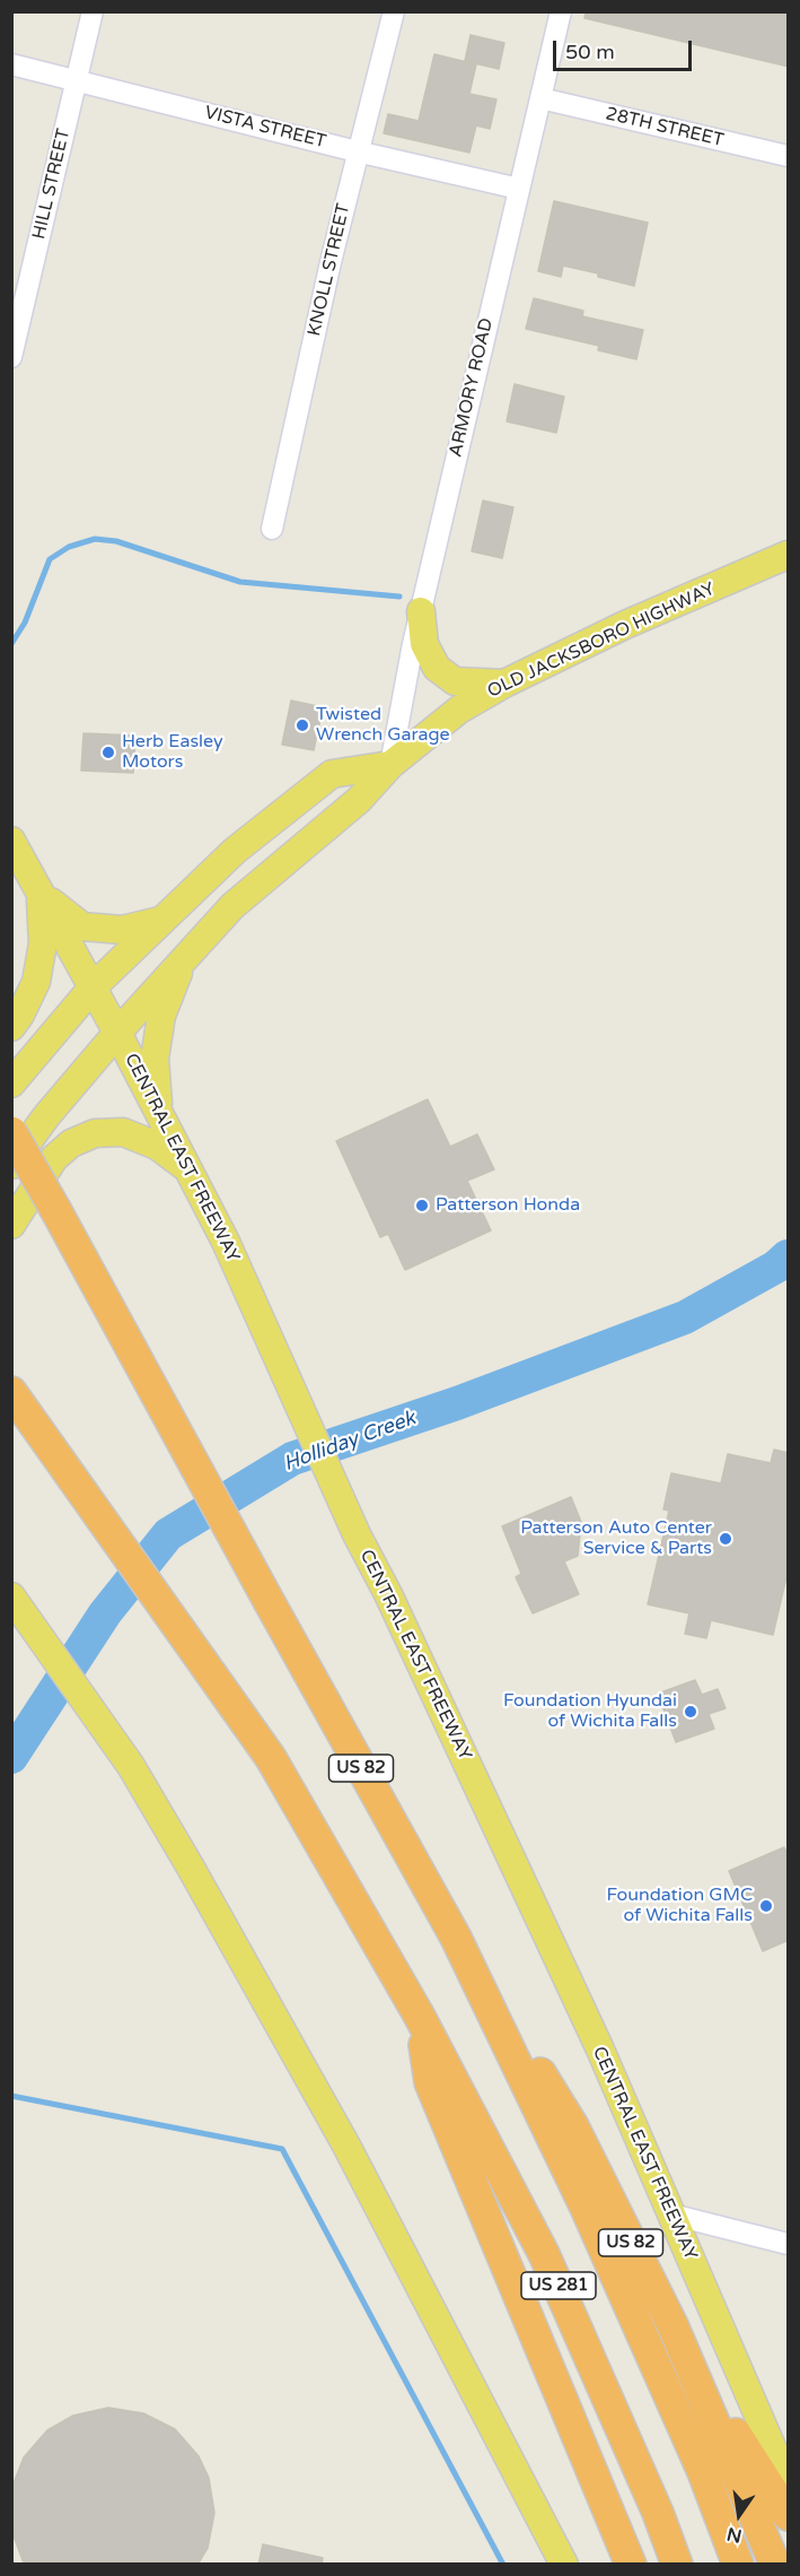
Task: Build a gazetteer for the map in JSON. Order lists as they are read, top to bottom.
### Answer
{
  "streets": {
    "highway": ["US 82", "US 281"],
    "main road": ["OLD JACKSBORO HIGHWAY", "CENTRAL EAST FREEWAY"],
    "street": [
      "VISTA STREET",
      "28TH STREET",
      "HILL STREET",
      "KNOLL STREET",
      "ARMORY ROAD"
    ]
  },
  "crossings": [
    ["VISTA STREET", "HILL STREET"],
    ["VISTA STREET", "KNOLL STREET"],
    ["VISTA STREET", "ARMORY ROAD"],
    ["28TH STREET", "ARMORY ROAD"],
    ["ARMORY ROAD", "OLD JACKSBORO HIGHWAY"],
    ["OLD JACKSBORO HIGHWAY", "CENTRAL EAST FREEWAY"],
    ["US 82", "US 281"]
  ],
  "water": ["Holliday Creek"],
  "places": [
    "Twisted Wrench Garage",
    "Herb Easley Motors",
    "Patterson Honda",
    "Patterson Auto Center Service & Parts",
    "Foundation Hyundai of Wichita Falls",
    "Foundation GMC of Wichita Falls"
  ],
  "scale_bar": "50 m",
  "north": "bottom"
}
